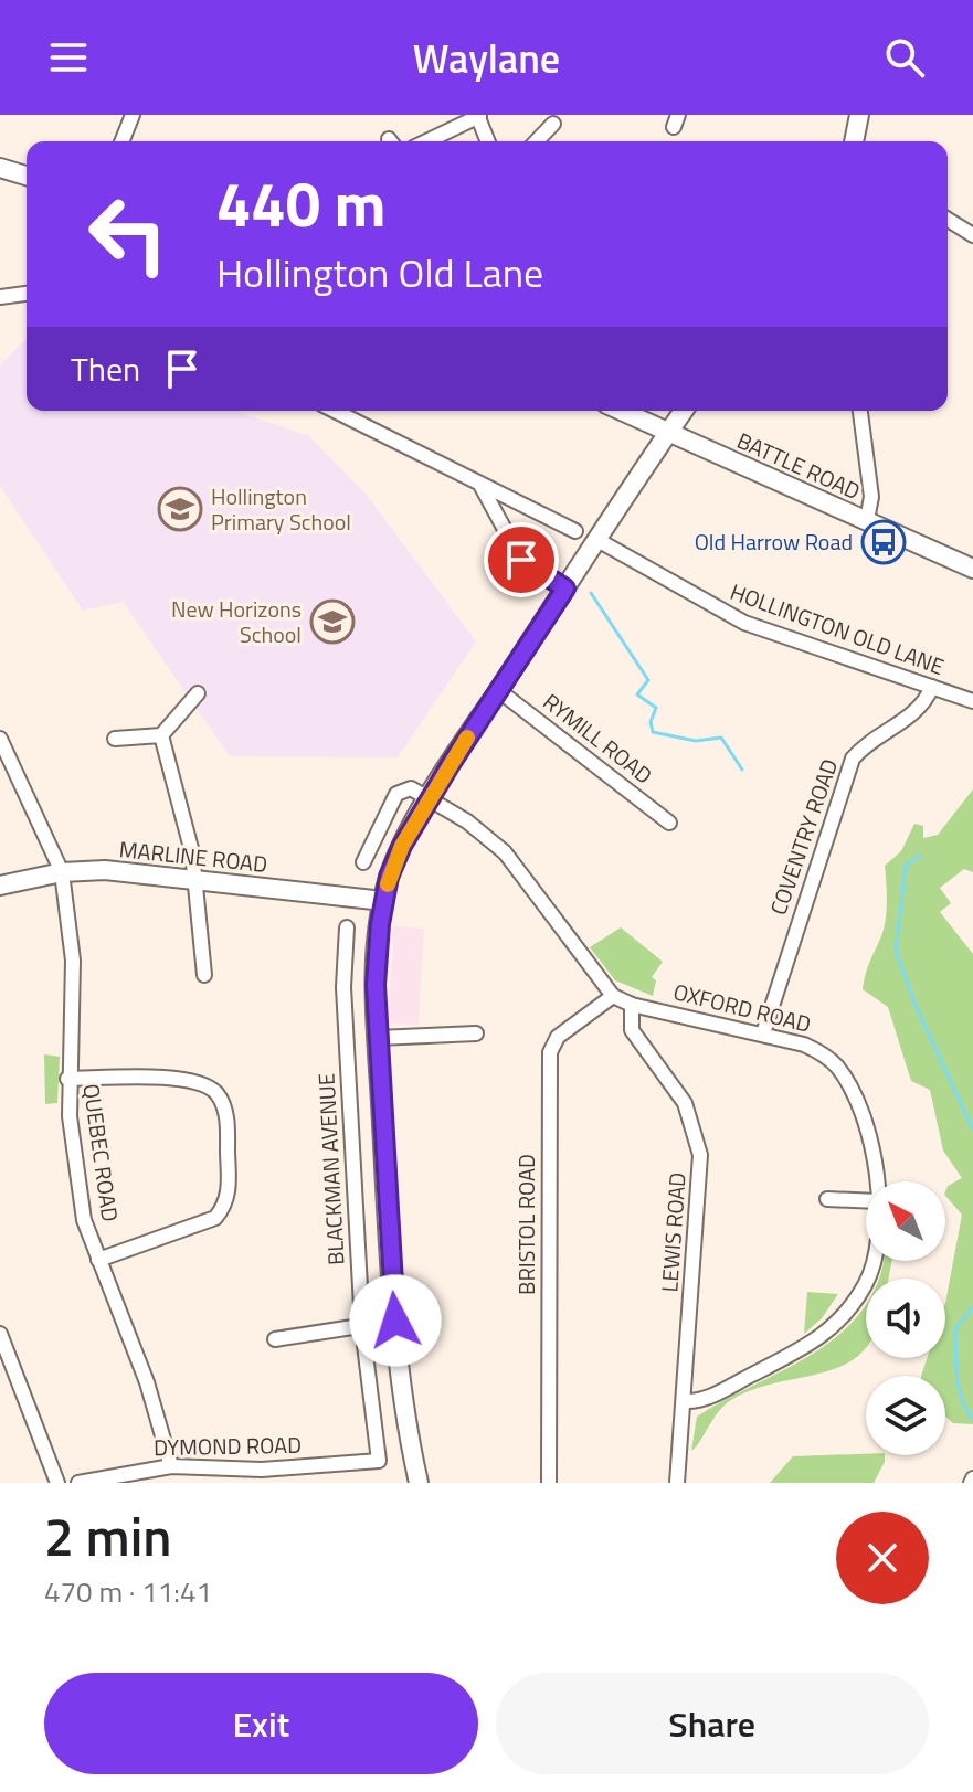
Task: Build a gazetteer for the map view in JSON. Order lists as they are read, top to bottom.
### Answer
{
  "streets": {
    "street": [
      "BATTLE ROAD",
      "HOLLINGTON OLD LANE",
      "RYMILL ROAD",
      "COVENTRY ROAD",
      "MARLINE ROAD",
      "OXFORD ROAD",
      "QUEBEC ROAD",
      "BLACKMAN AVENUE",
      "BRISTOL ROAD",
      "LEWIS ROAD",
      "DYMOND ROAD"
    ]
  },
  "crossings": [
    ["HOLLINGTON OLD LANE", "COVENTRY ROAD"],
    ["COVENTRY ROAD", "OXFORD ROAD"],
    ["MARLINE ROAD", "QUEBEC ROAD"],
    ["OXFORD ROAD", "BRISTOL ROAD"],
    ["OXFORD ROAD", "LEWIS ROAD"],
    ["QUEBEC ROAD", "DYMOND ROAD"],
    ["BLACKMAN AVENUE", "DYMOND ROAD"]
  ],
  "places": {
    "school or university": ["Hollington Primary School", "New Horizons School"],
    "bus stop": ["Old Harrow Road"]
  },
  "north": "top left",
  "page": {
    "header": "Waylane",
    "turn": ["440 m", "Hollington Old Lane"],
    "then": "Then",
    "heading": ["2 min", "470 m · 11:41"],
    "buttons": ["Exit", "Share"]
  }
}
